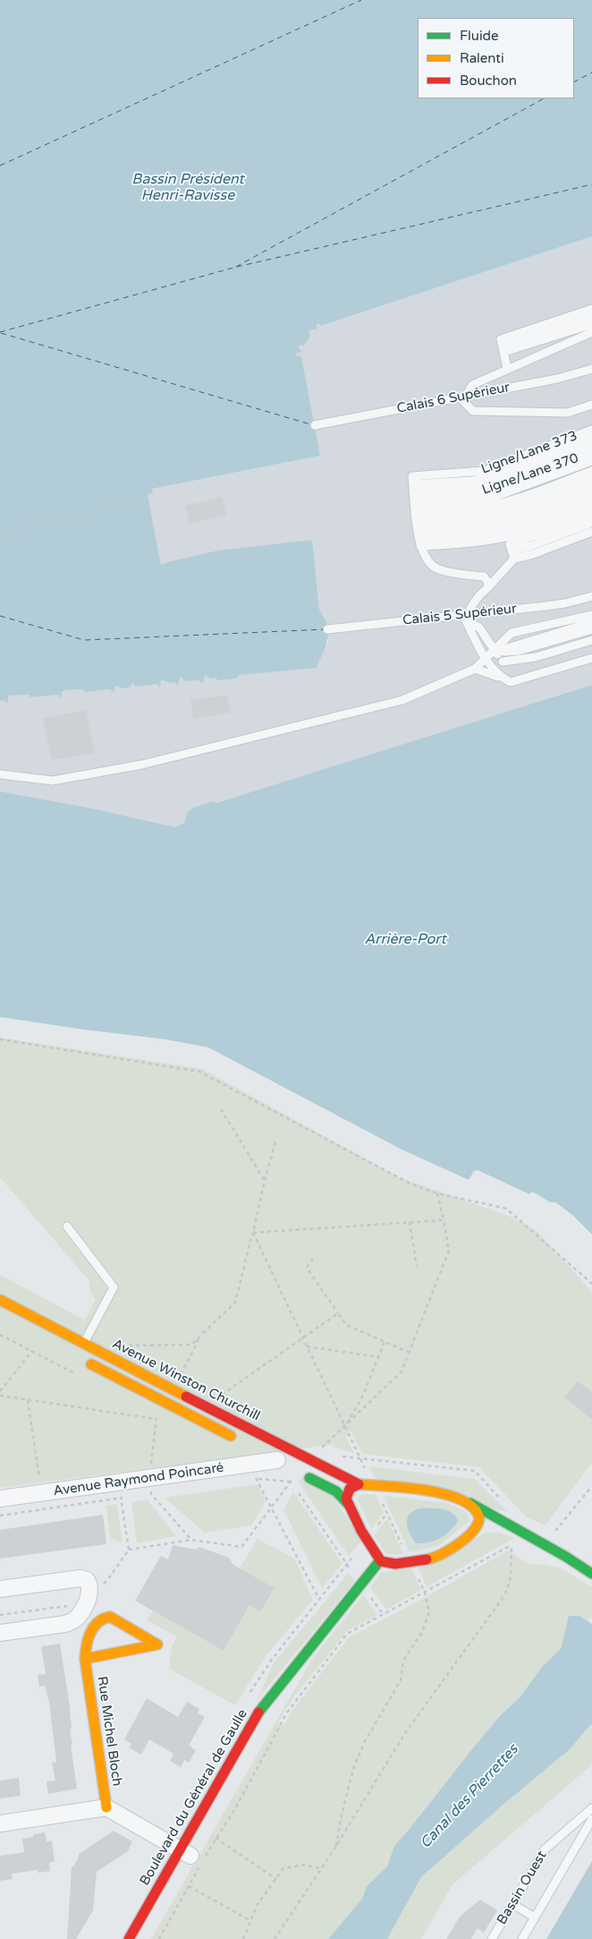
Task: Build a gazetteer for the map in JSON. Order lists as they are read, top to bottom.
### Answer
{
  "streets": {
    "street": [
      "Avenue Winston Churchill",
      "Avenue Raymond Poincaré",
      "Rue Michel Bloch",
      "Boulevard du Général de Gaulle"
    ],
    "lane": [
      "Calais 6 Supérieur",
      "Ligne/Lane 373",
      "Ligne/Lane 370",
      "Calais 5 Supérieur",
      "Bassin Ouest"
    ]
  },
  "crossings": [
    ["Ligne/Lane 373", "Ligne/Lane 370"]
  ],
  "water": ["Bassin Président Henri-Ravisse", "Arrière-Port", "Canal des Pierrettes"],
  "legend": ["Fluide", "Ralenti", "Bouchon"]
}
